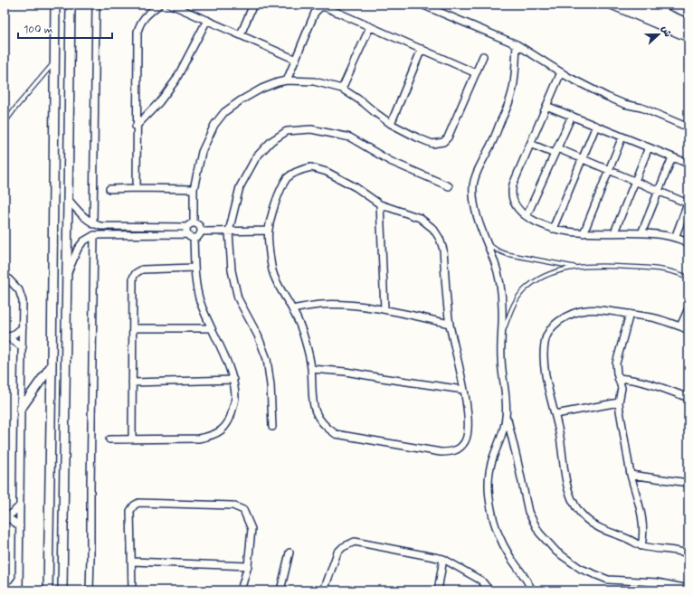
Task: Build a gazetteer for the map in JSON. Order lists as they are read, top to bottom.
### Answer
{
  "scale_bar": "100 m",
  "north": "right"
}
